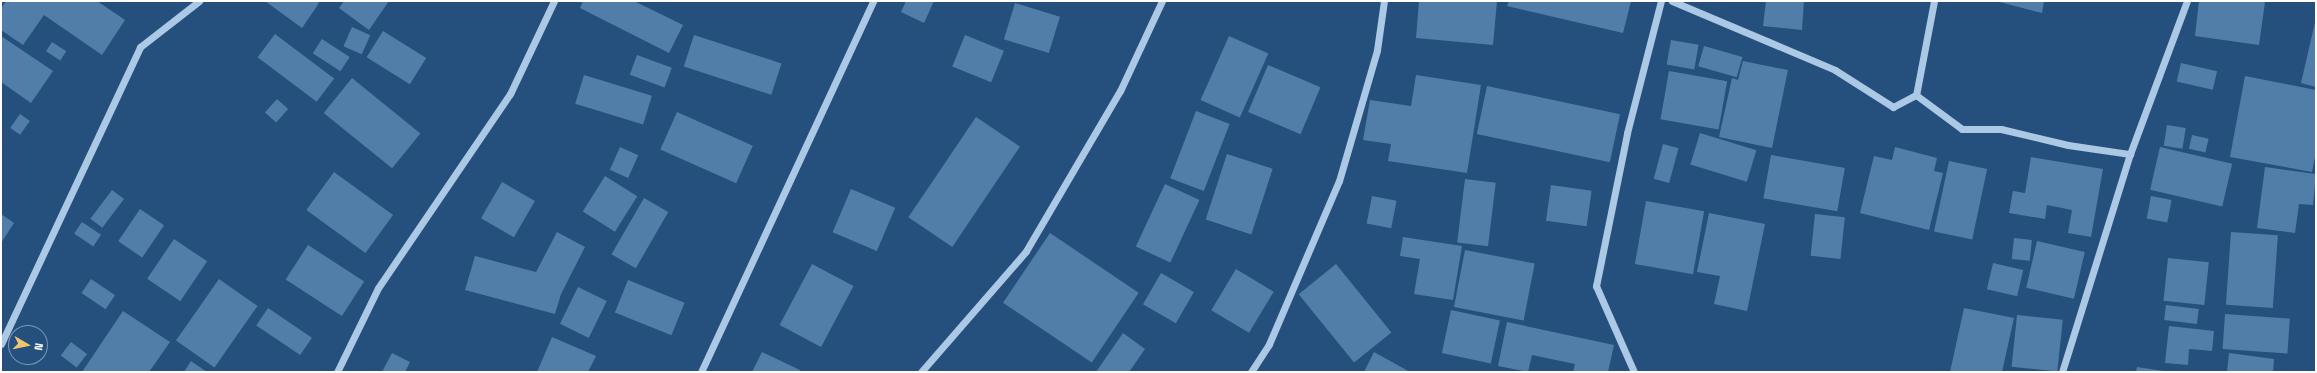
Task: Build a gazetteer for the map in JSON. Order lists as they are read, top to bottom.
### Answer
{
  "north": "right"
}
